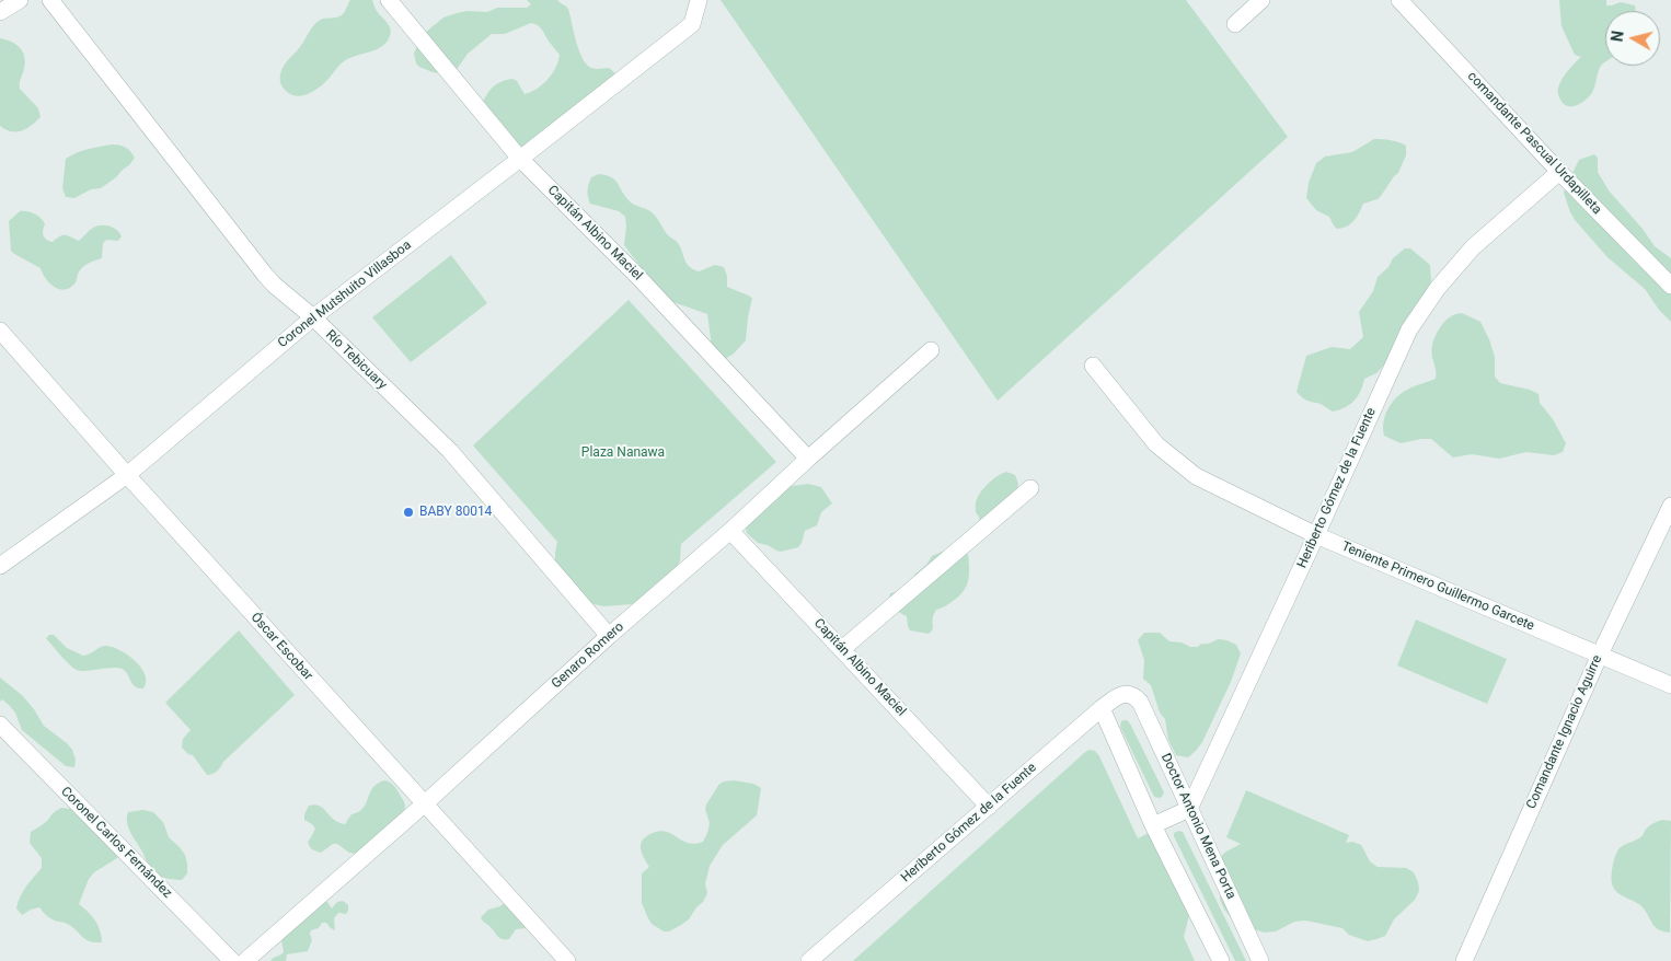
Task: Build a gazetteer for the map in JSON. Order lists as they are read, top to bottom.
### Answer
{
  "streets": {
    "street": [
      "comandante Pascual Urdapilleta",
      "Capitán Albino Maciel",
      "Coronel Mutshuito Villasboa",
      "Río Tebicuary",
      "Heriberto Gómez de la Fuente",
      "Teniente Primero Guillermo Garcete",
      "Óscar Escobar",
      "Genaro Romero",
      "Comandante Ignacio Aguirre",
      "Doctor Antonio Mena Porta",
      "Coronel Carlos Fernández"
    ]
  },
  "crossings": [
    ["comandante Pascual Urdapilleta", "Heriberto Gómez de la Fuente"],
    ["Capitán Albino Maciel", "Coronel Mutshuito Villasboa"],
    ["Capitán Albino Maciel", "Heriberto Gómez de la Fuente"],
    ["Capitán Albino Maciel", "Genaro Romero"],
    ["Coronel Mutshuito Villasboa", "Río Tebicuary"],
    ["Coronel Mutshuito Villasboa", "Óscar Escobar"],
    ["Río Tebicuary", "Genaro Romero"],
    ["Heriberto Gómez de la Fuente", "Teniente Primero Guillermo Garcete"],
    ["Heriberto Gómez de la Fuente", "Doctor Antonio Mena Porta"],
    ["Teniente Primero Guillermo Garcete", "Comandante Ignacio Aguirre"],
    ["Óscar Escobar", "Genaro Romero"]
  ],
  "parks": ["Plaza Nanawa"],
  "places": ["BABY 80014"],
  "north": "left"
}
